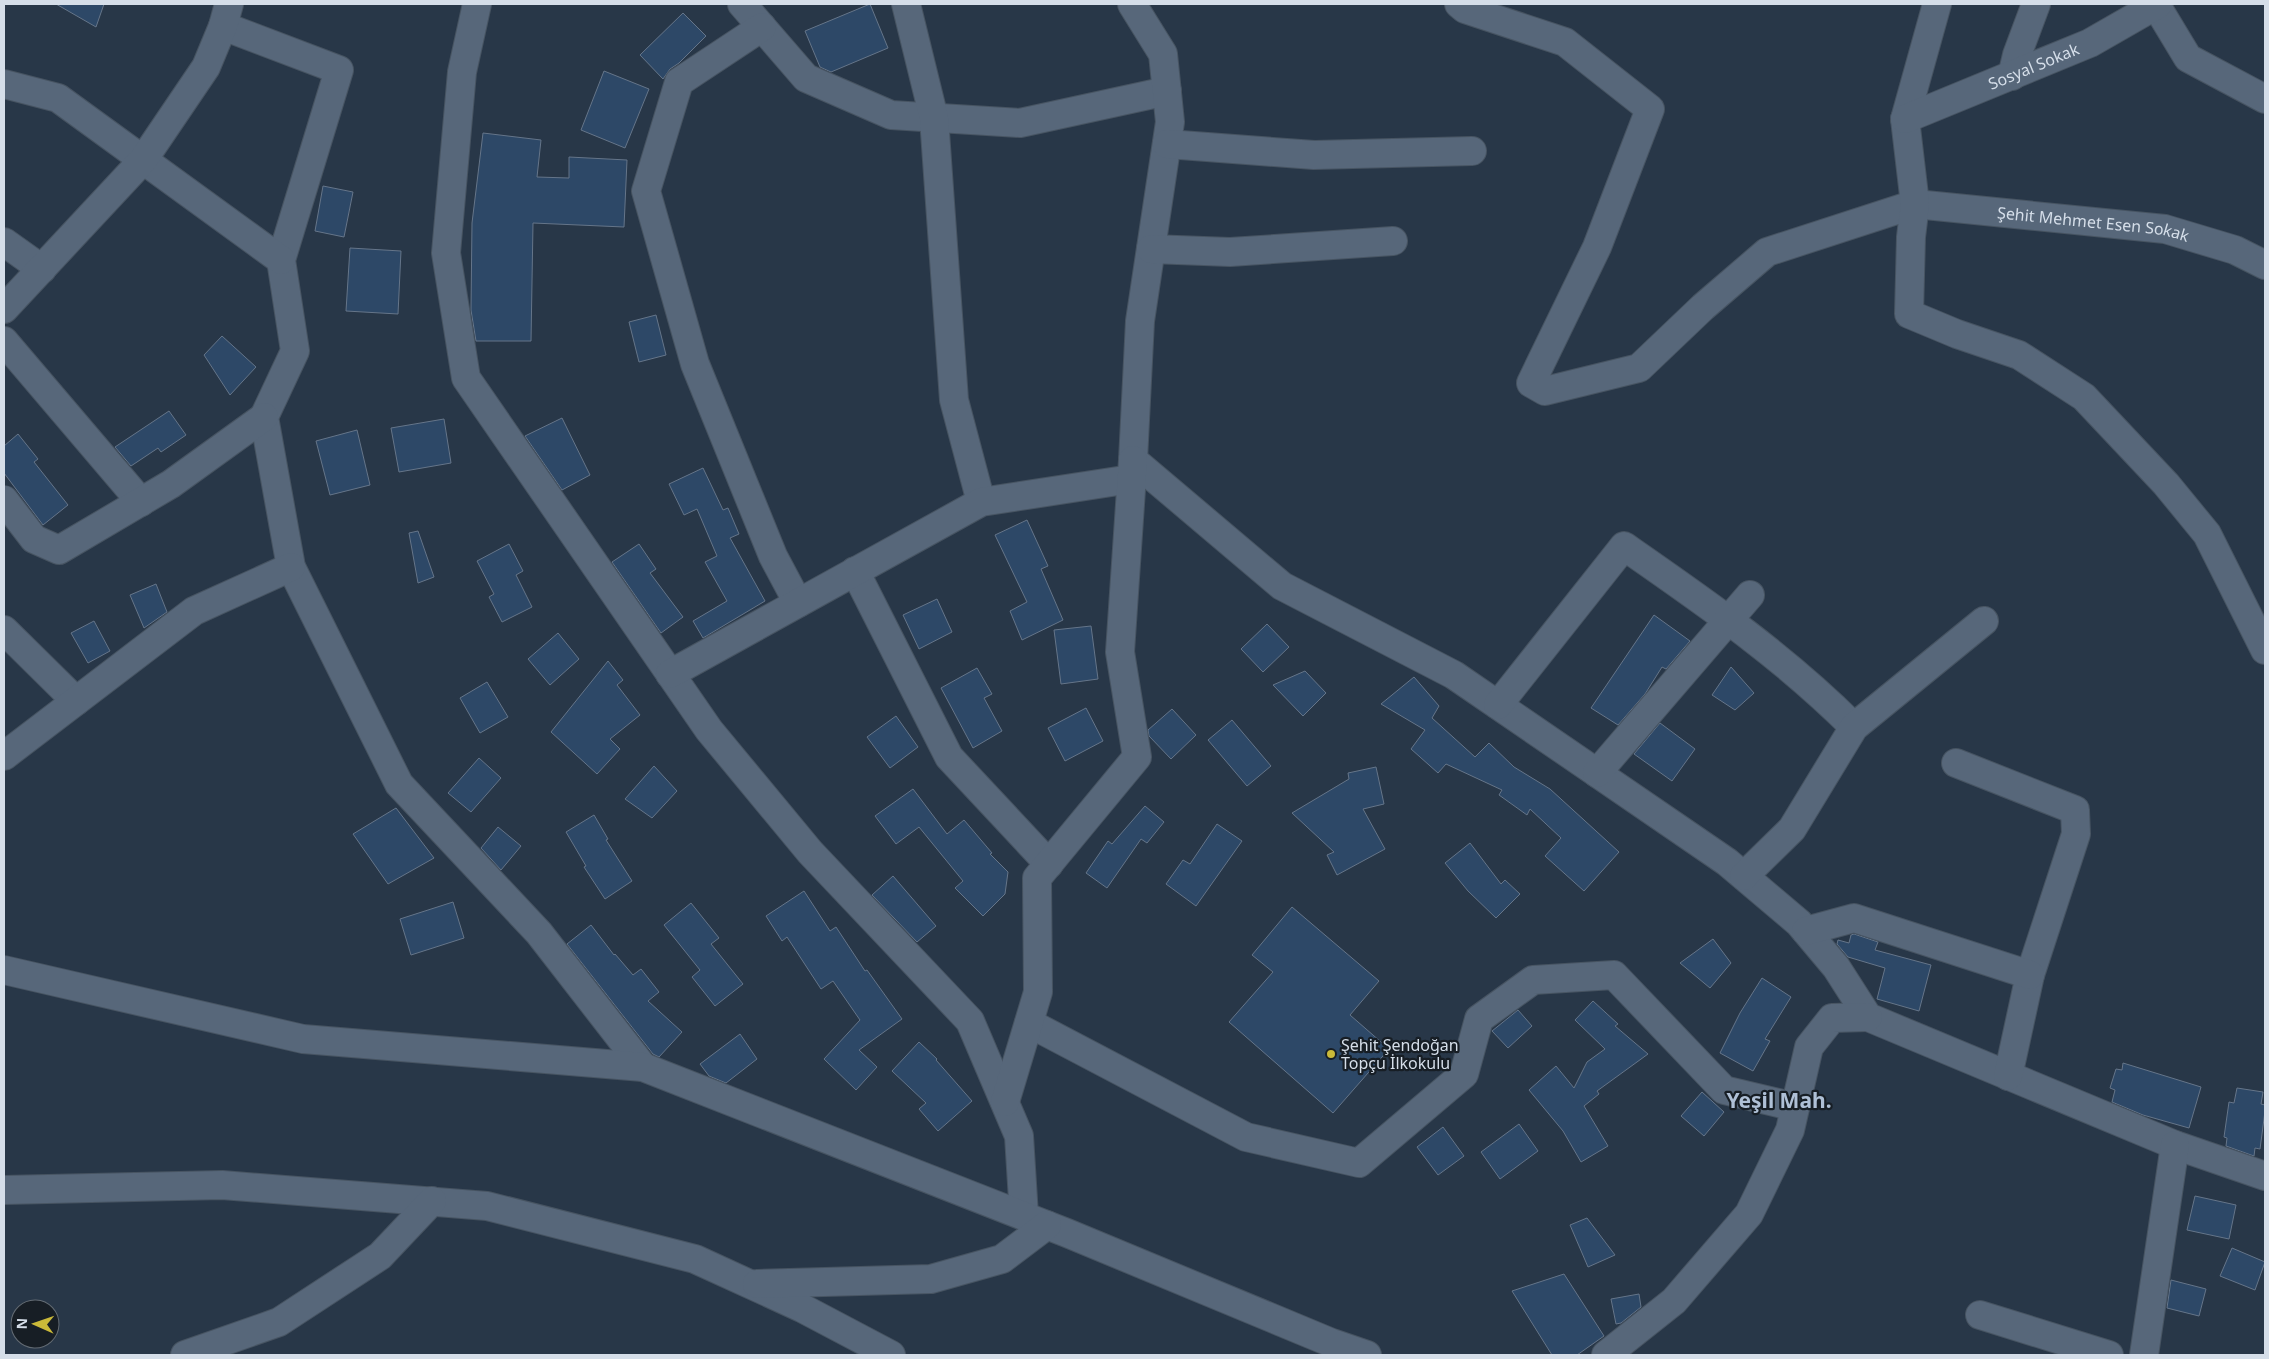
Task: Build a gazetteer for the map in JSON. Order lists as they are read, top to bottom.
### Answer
{
  "streets": {
    "street": ["Sosyal Sokak", "Şehit Mehmet Esen Sokak"]
  },
  "districts": ["Yeşil Mah."],
  "places": ["Şehit Şendoğan Topçu İlkokulu"],
  "north": "left"
}
